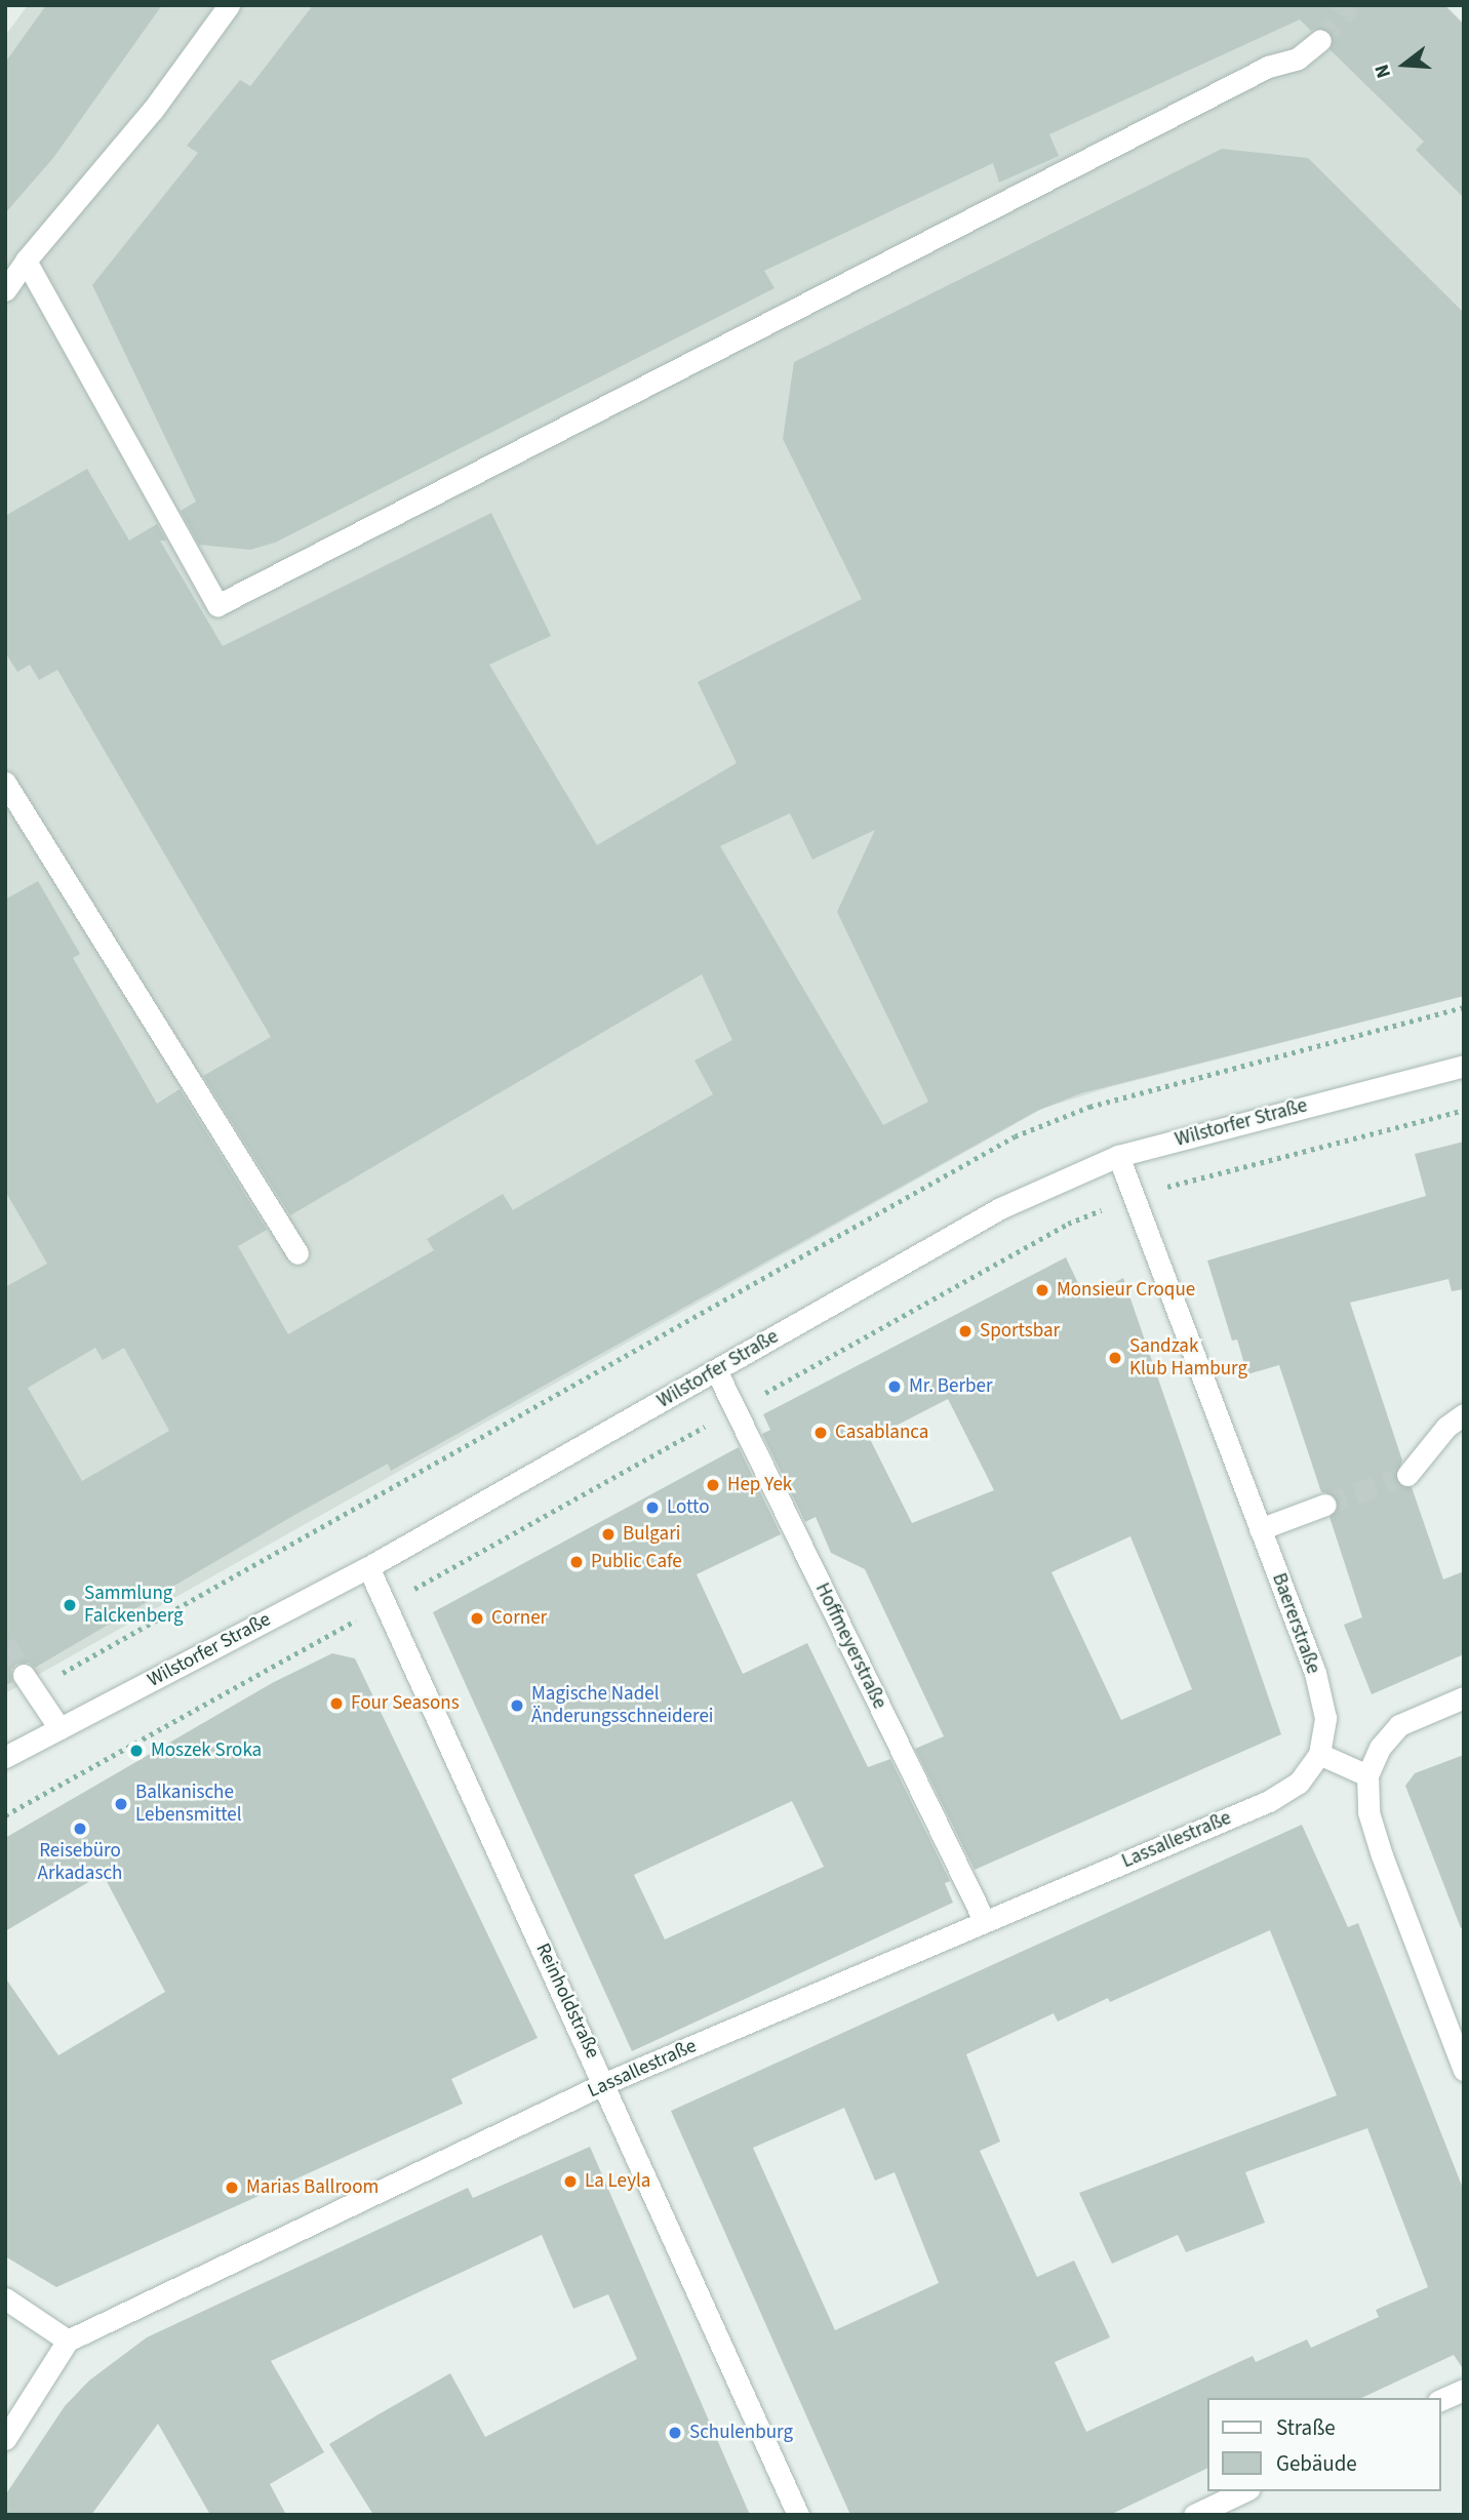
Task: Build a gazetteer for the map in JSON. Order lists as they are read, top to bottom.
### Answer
{
  "streets": {
    "street": [
      "Wilstorfer Straße",
      "Baererstraße",
      "Hoffmeyerstraße",
      "Lassallestraße",
      "Reinholdstraße"
    ]
  },
  "crossings": [
    ["Wilstorfer Straße", "Baererstraße"],
    ["Wilstorfer Straße", "Hoffmeyerstraße"],
    ["Wilstorfer Straße", "Reinholdstraße"],
    ["Baererstraße", "Lassallestraße"],
    ["Hoffmeyerstraße", "Lassallestraße"],
    ["Lassallestraße", "Reinholdstraße"]
  ],
  "places": [
    "Monsieur Croque",
    "Sportsbar",
    "Sandzak Klub Hamburg",
    "Mr. Berber",
    "Casablanca",
    "Hep Yek",
    "Lotto",
    "Bulgari",
    "Public Cafe",
    "Sammlung Falckenberg",
    "Corner",
    "Four Seasons",
    "Magische Nadel Änderungsschneiderei",
    "Moszek Sroka",
    "Balkanische Lebensmittel",
    "Reisebüro Arkadasch",
    "La Leyla",
    "Marias Ballroom",
    "Schulenburg"
  ],
  "legend": ["Straße", "Gebäude"],
  "north": "left"
}
